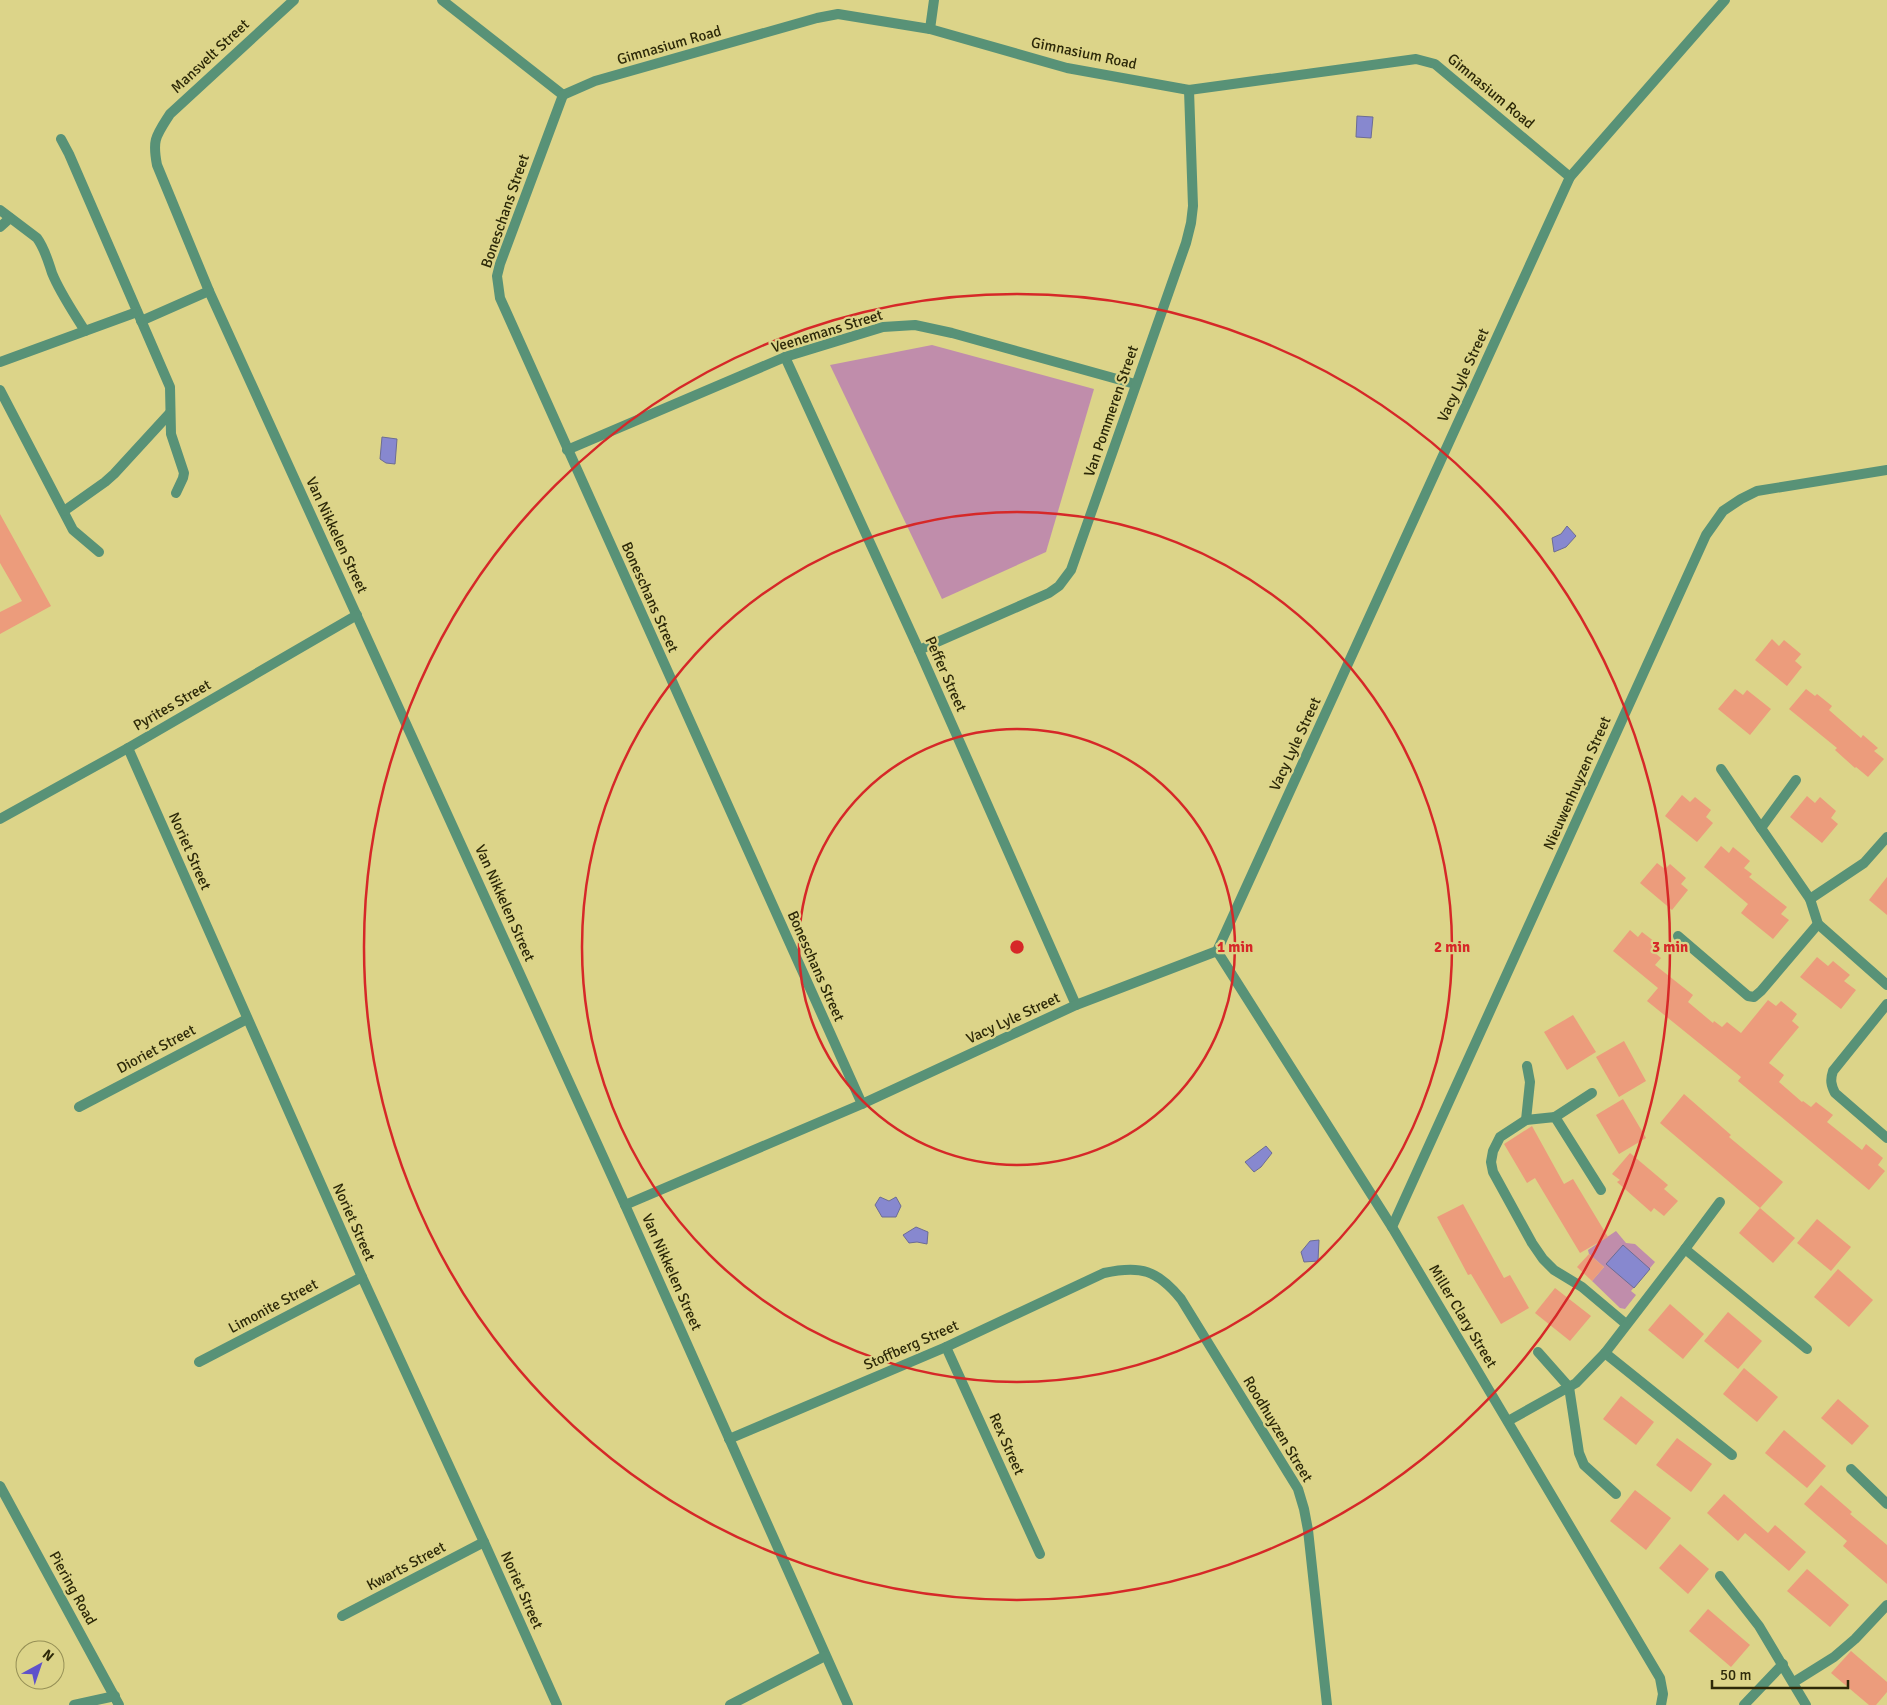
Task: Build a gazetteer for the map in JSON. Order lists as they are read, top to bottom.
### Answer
{
  "streets": {
    "street": [
      "Gimnasium Road",
      "Mansvelt Street",
      "Boneschans Street",
      "Veenemans Street",
      "Vacy Lyle Street",
      "Van Pommeren Street",
      "Van Nikkelen Street",
      "Peffer Street",
      "Pyrites Street",
      "Nieuwenhuyzen Street",
      "Noriet Street",
      "Dioriet Street",
      "Limonite Street",
      "Miller Clary Street",
      "Stoffberg Street",
      "Roodhuyzen Street",
      "Rex Street",
      "Kwarts Street",
      "Piering Road"
    ]
  },
  "crossings": [
    ["Gimnasium Road", "Boneschans Street"],
    ["Gimnasium Road", "Vacy Lyle Street"],
    ["Gimnasium Road", "Van Pommeren Street"],
    ["Mansvelt Street", "Van Nikkelen Street"],
    ["Boneschans Street", "Veenemans Street"],
    ["Boneschans Street", "Vacy Lyle Street"],
    ["Veenemans Street", "Van Pommeren Street"],
    ["Veenemans Street", "Peffer Street"],
    ["Vacy Lyle Street", "Van Nikkelen Street"],
    ["Vacy Lyle Street", "Peffer Street"],
    ["Vacy Lyle Street", "Miller Clary Street"],
    ["Van Pommeren Street", "Peffer Street"],
    ["Van Nikkelen Street", "Pyrites Street"],
    ["Van Nikkelen Street", "Stoffberg Street"],
    ["Pyrites Street", "Noriet Street"],
    ["Nieuwenhuyzen Street", "Miller Clary Street"],
    ["Noriet Street", "Dioriet Street"],
    ["Noriet Street", "Limonite Street"],
    ["Noriet Street", "Kwarts Street"],
    ["Stoffberg Street", "Roodhuyzen Street"],
    ["Stoffberg Street", "Rex Street"]
  ],
  "scale_bar": "50 m",
  "north": "top right",
  "rings": ["1 min", "2 min", "3 min"]
}
